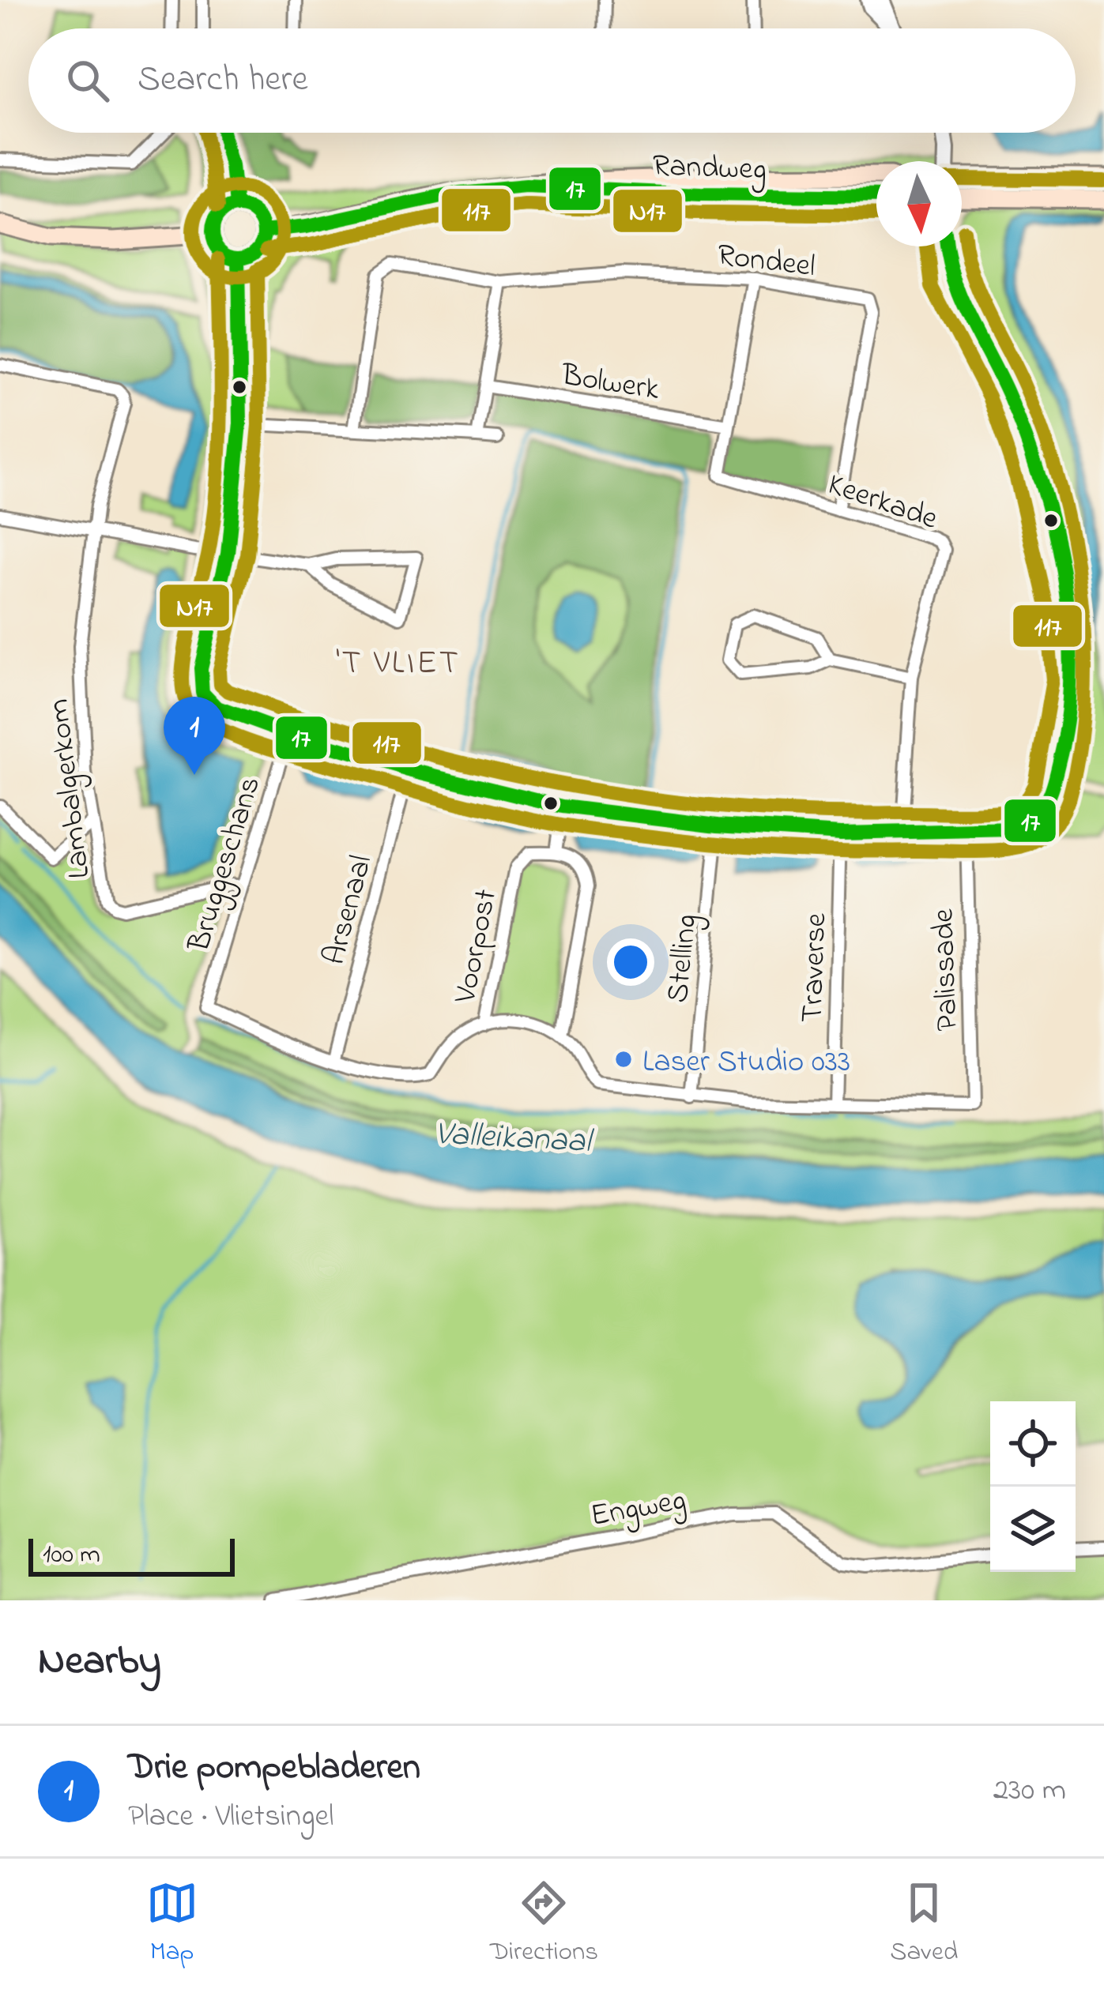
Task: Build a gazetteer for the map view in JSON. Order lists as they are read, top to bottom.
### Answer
{
  "streets": {
    "main road": ["Randweg"],
    "street": [
      "Rondeel",
      "Bolwerk",
      "Keerkade",
      "Lambalgerkom",
      "Bruggeschans",
      "Arsenaal",
      "Voorpost",
      "Stelling",
      "Traverse",
      "Palissade",
      "Engweg"
    ]
  },
  "crossings": [
    ["Rondeel", "Keerkade"],
    ["Bolwerk", "Keerkade"],
    ["Lambalgerkom", "Bruggeschans"],
    ["Bruggeschans", "Arsenaal"],
    ["Traverse", "Palissade"]
  ],
  "districts": ["'T VLIET"],
  "water": ["Valleikanaal"],
  "places": ["Laser Studio 033"],
  "lines": ["transit line 17", "transit line N17", "transit line 117"],
  "scale_bar": "100 m",
  "north": "bottom",
  "page": {
    "search": "Search here",
    "pins": "1",
    "scale": "100 m",
    "heading": "Nearby",
    "list": [
      {
        "mark": "1",
        "name": "Drie pompebladeren",
        "note": "Place · Vlietsingel",
        "value": "230 m"
      }
    ],
    "nav": ["Map", "Directions", "Saved"]
  }
}
